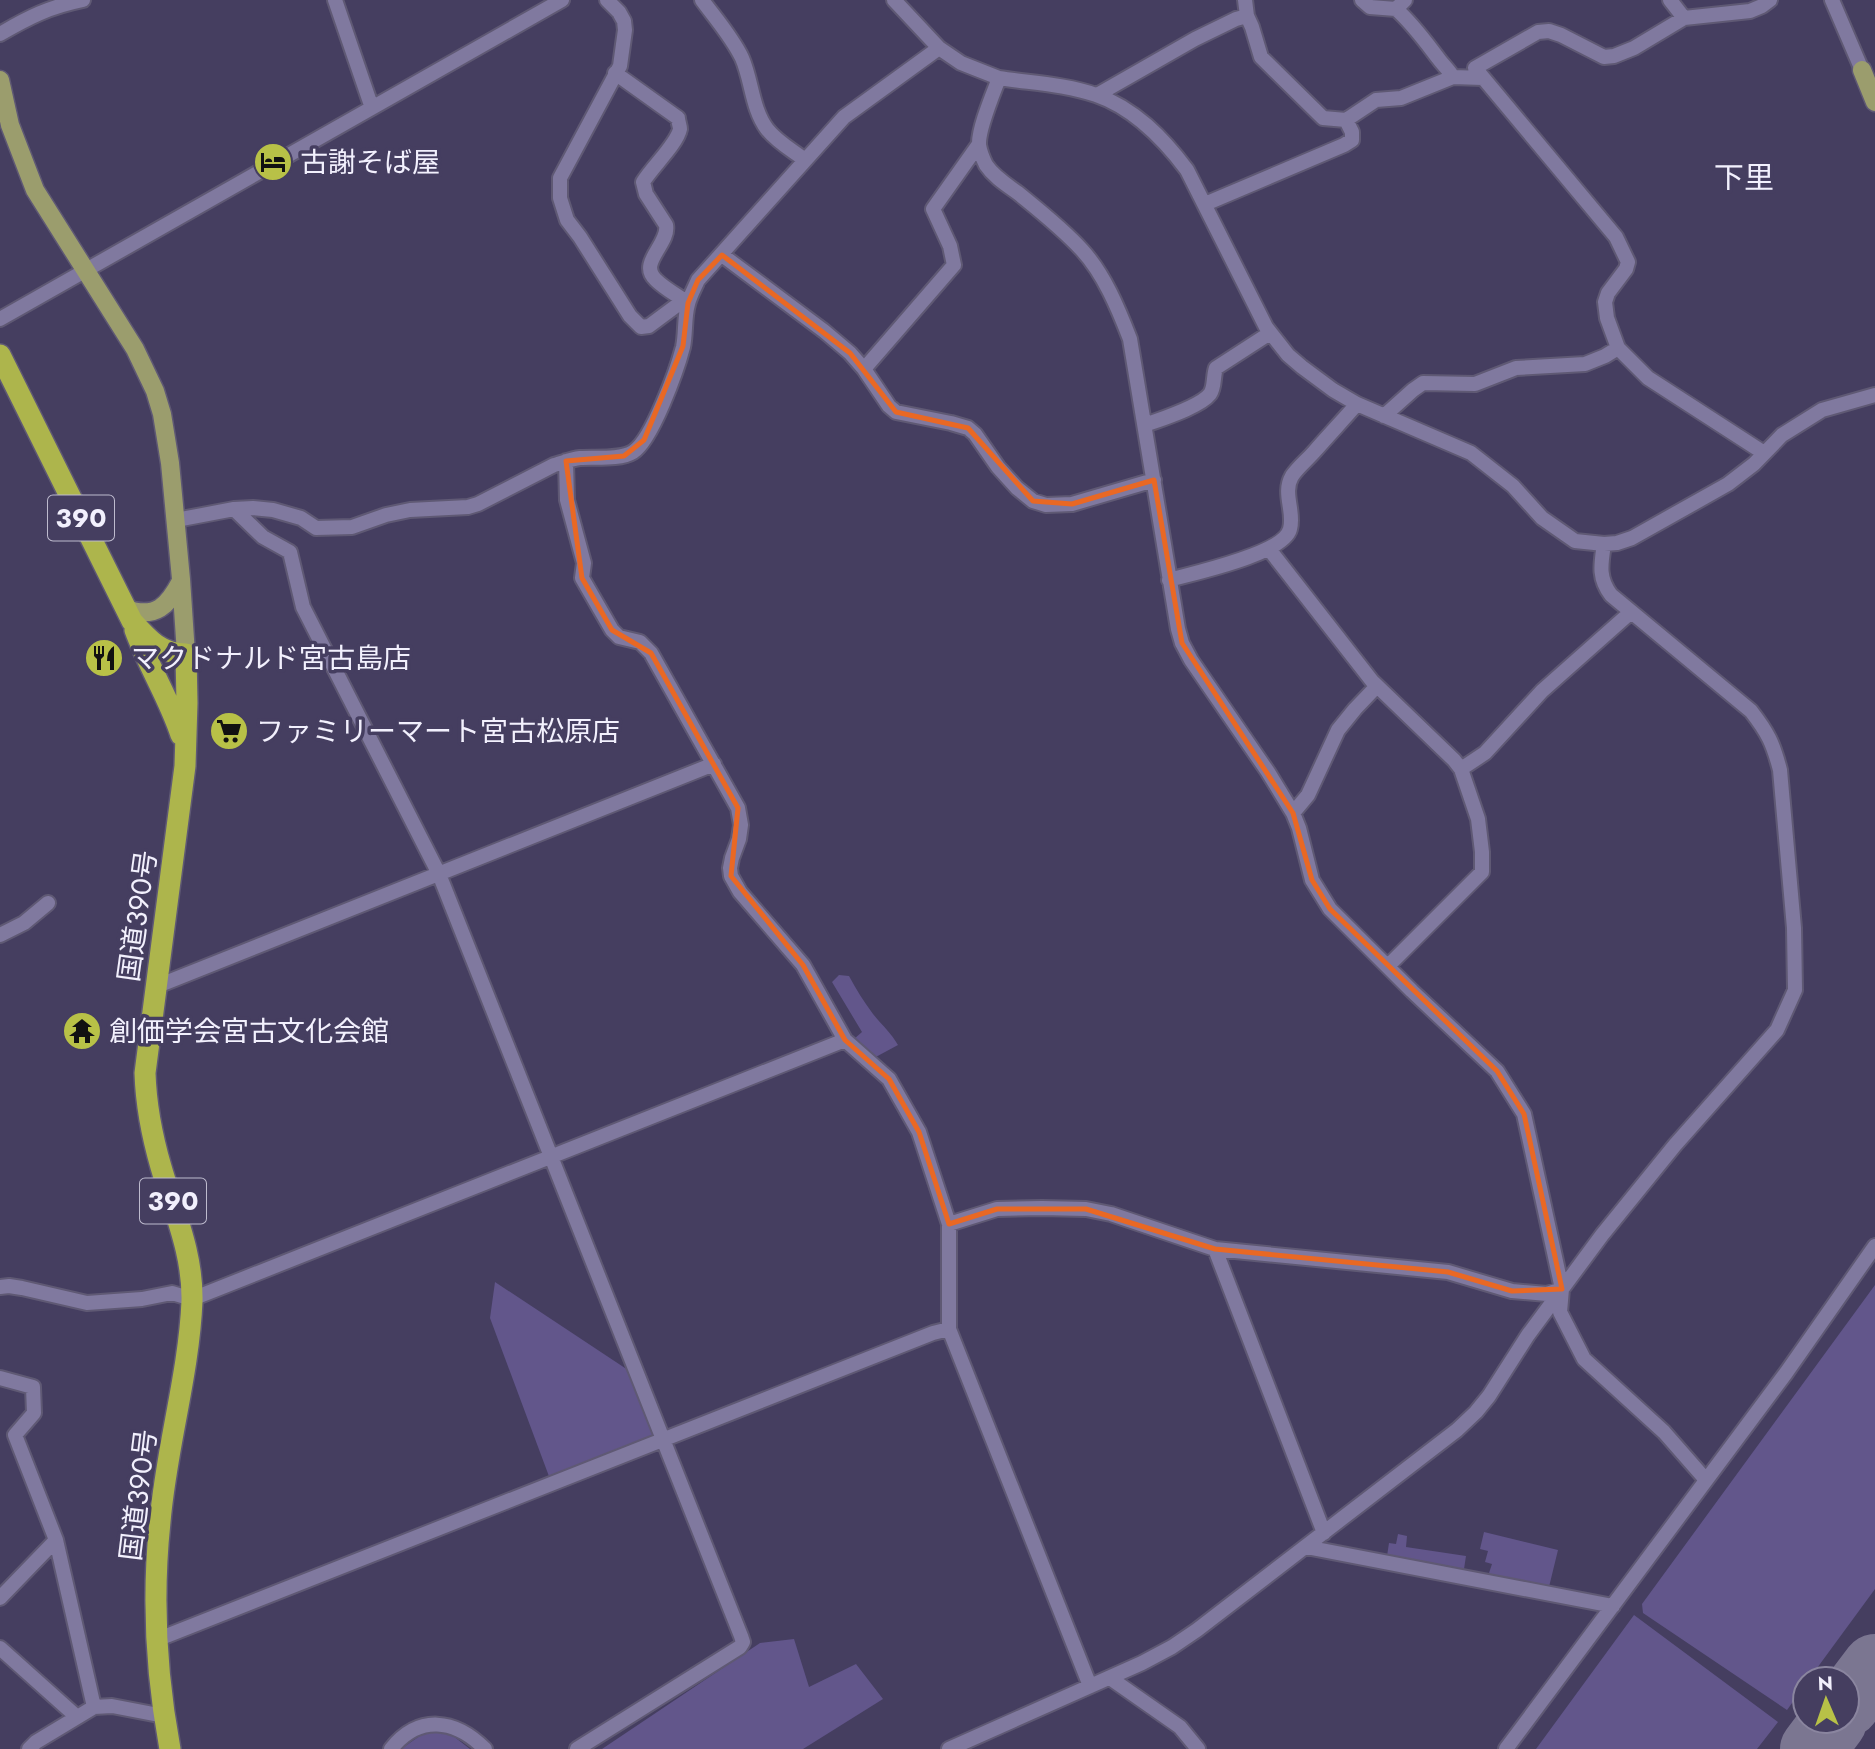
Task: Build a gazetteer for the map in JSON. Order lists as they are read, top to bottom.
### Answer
{
  "streets": {
    "highway": ["390", "国道390号"]
  },
  "crossings": [
    ["390", "国道390号"]
  ],
  "districts": ["下里"],
  "places": {
    "hotel": ["古謝そば屋"],
    "restaurant": ["マクドナルド宮古島店"],
    "supermarket": ["ファミリーマート宮古松原店"],
    "temple": ["創価学会宮古文化会館"]
  },
  "north": "top"
}
